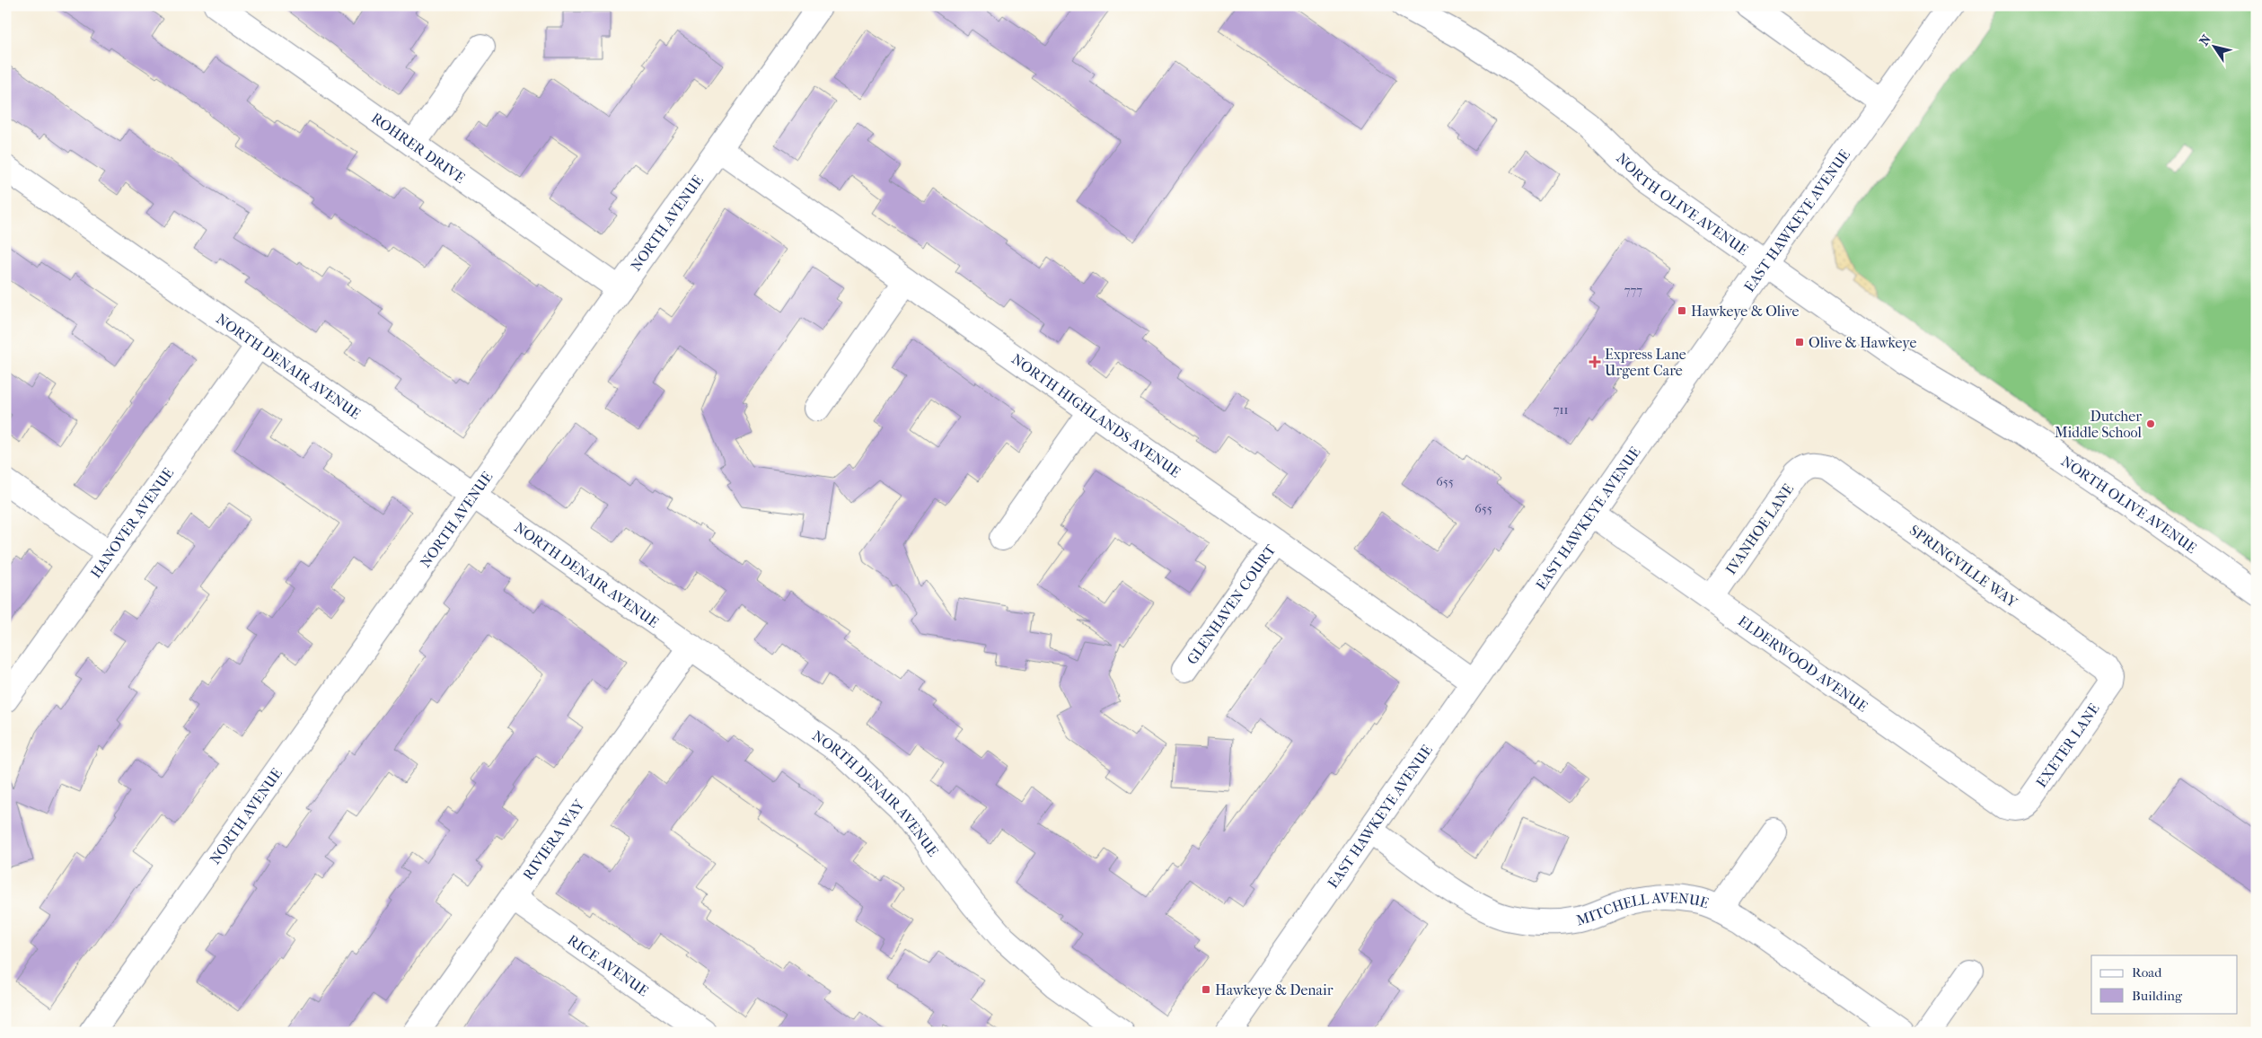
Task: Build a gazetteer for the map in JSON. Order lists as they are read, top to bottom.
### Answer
{
  "streets": {
    "street": [
      "ROHRER DRIVE",
      "NORTH OLIVE AVENUE",
      "EAST HAWKEYE AVENUE",
      "NORTH AVENUE",
      "NORTH DENAIR AVENUE",
      "NORTH HIGHLANDS AVENUE",
      "HANOVER AVENUE",
      "IVANHOE LANE",
      "SPRINGVILLE WAY",
      "GLENHAVEN COURT",
      "ELDERWOOD AVENUE",
      "EXETER LANE",
      "RIVIERA WAY",
      "MITCHELL AVENUE",
      "RICE AVENUE"
    ]
  },
  "crossings": [
    ["ROHRER DRIVE", "NORTH AVENUE"],
    ["NORTH OLIVE AVENUE", "EAST HAWKEYE AVENUE"],
    ["EAST HAWKEYE AVENUE", "NORTH HIGHLANDS AVENUE"],
    ["EAST HAWKEYE AVENUE", "ELDERWOOD AVENUE"],
    ["EAST HAWKEYE AVENUE", "MITCHELL AVENUE"],
    ["NORTH AVENUE", "NORTH DENAIR AVENUE"],
    ["NORTH AVENUE", "NORTH HIGHLANDS AVENUE"],
    ["NORTH DENAIR AVENUE", "HANOVER AVENUE"],
    ["NORTH DENAIR AVENUE", "RIVIERA WAY"],
    ["NORTH HIGHLANDS AVENUE", "GLENHAVEN COURT"],
    ["IVANHOE LANE", "SPRINGVILLE WAY"],
    ["IVANHOE LANE", "ELDERWOOD AVENUE"],
    ["SPRINGVILLE WAY", "EXETER LANE"],
    ["ELDERWOOD AVENUE", "EXETER LANE"],
    ["RIVIERA WAY", "RICE AVENUE"]
  ],
  "places": {
    "transit": ["Hawkeye & Olive", "Olive & Hawkeye", "Hawkeye & Denair"],
    "health": ["Express Lane Urgent Care"],
    "other": ["Dutcher Middle School"]
  },
  "house_numbers": [
    "777",
    "711",
    "655",
    "655"
  ],
  "legend": ["Road", "Building"],
  "north": "top left"
}
